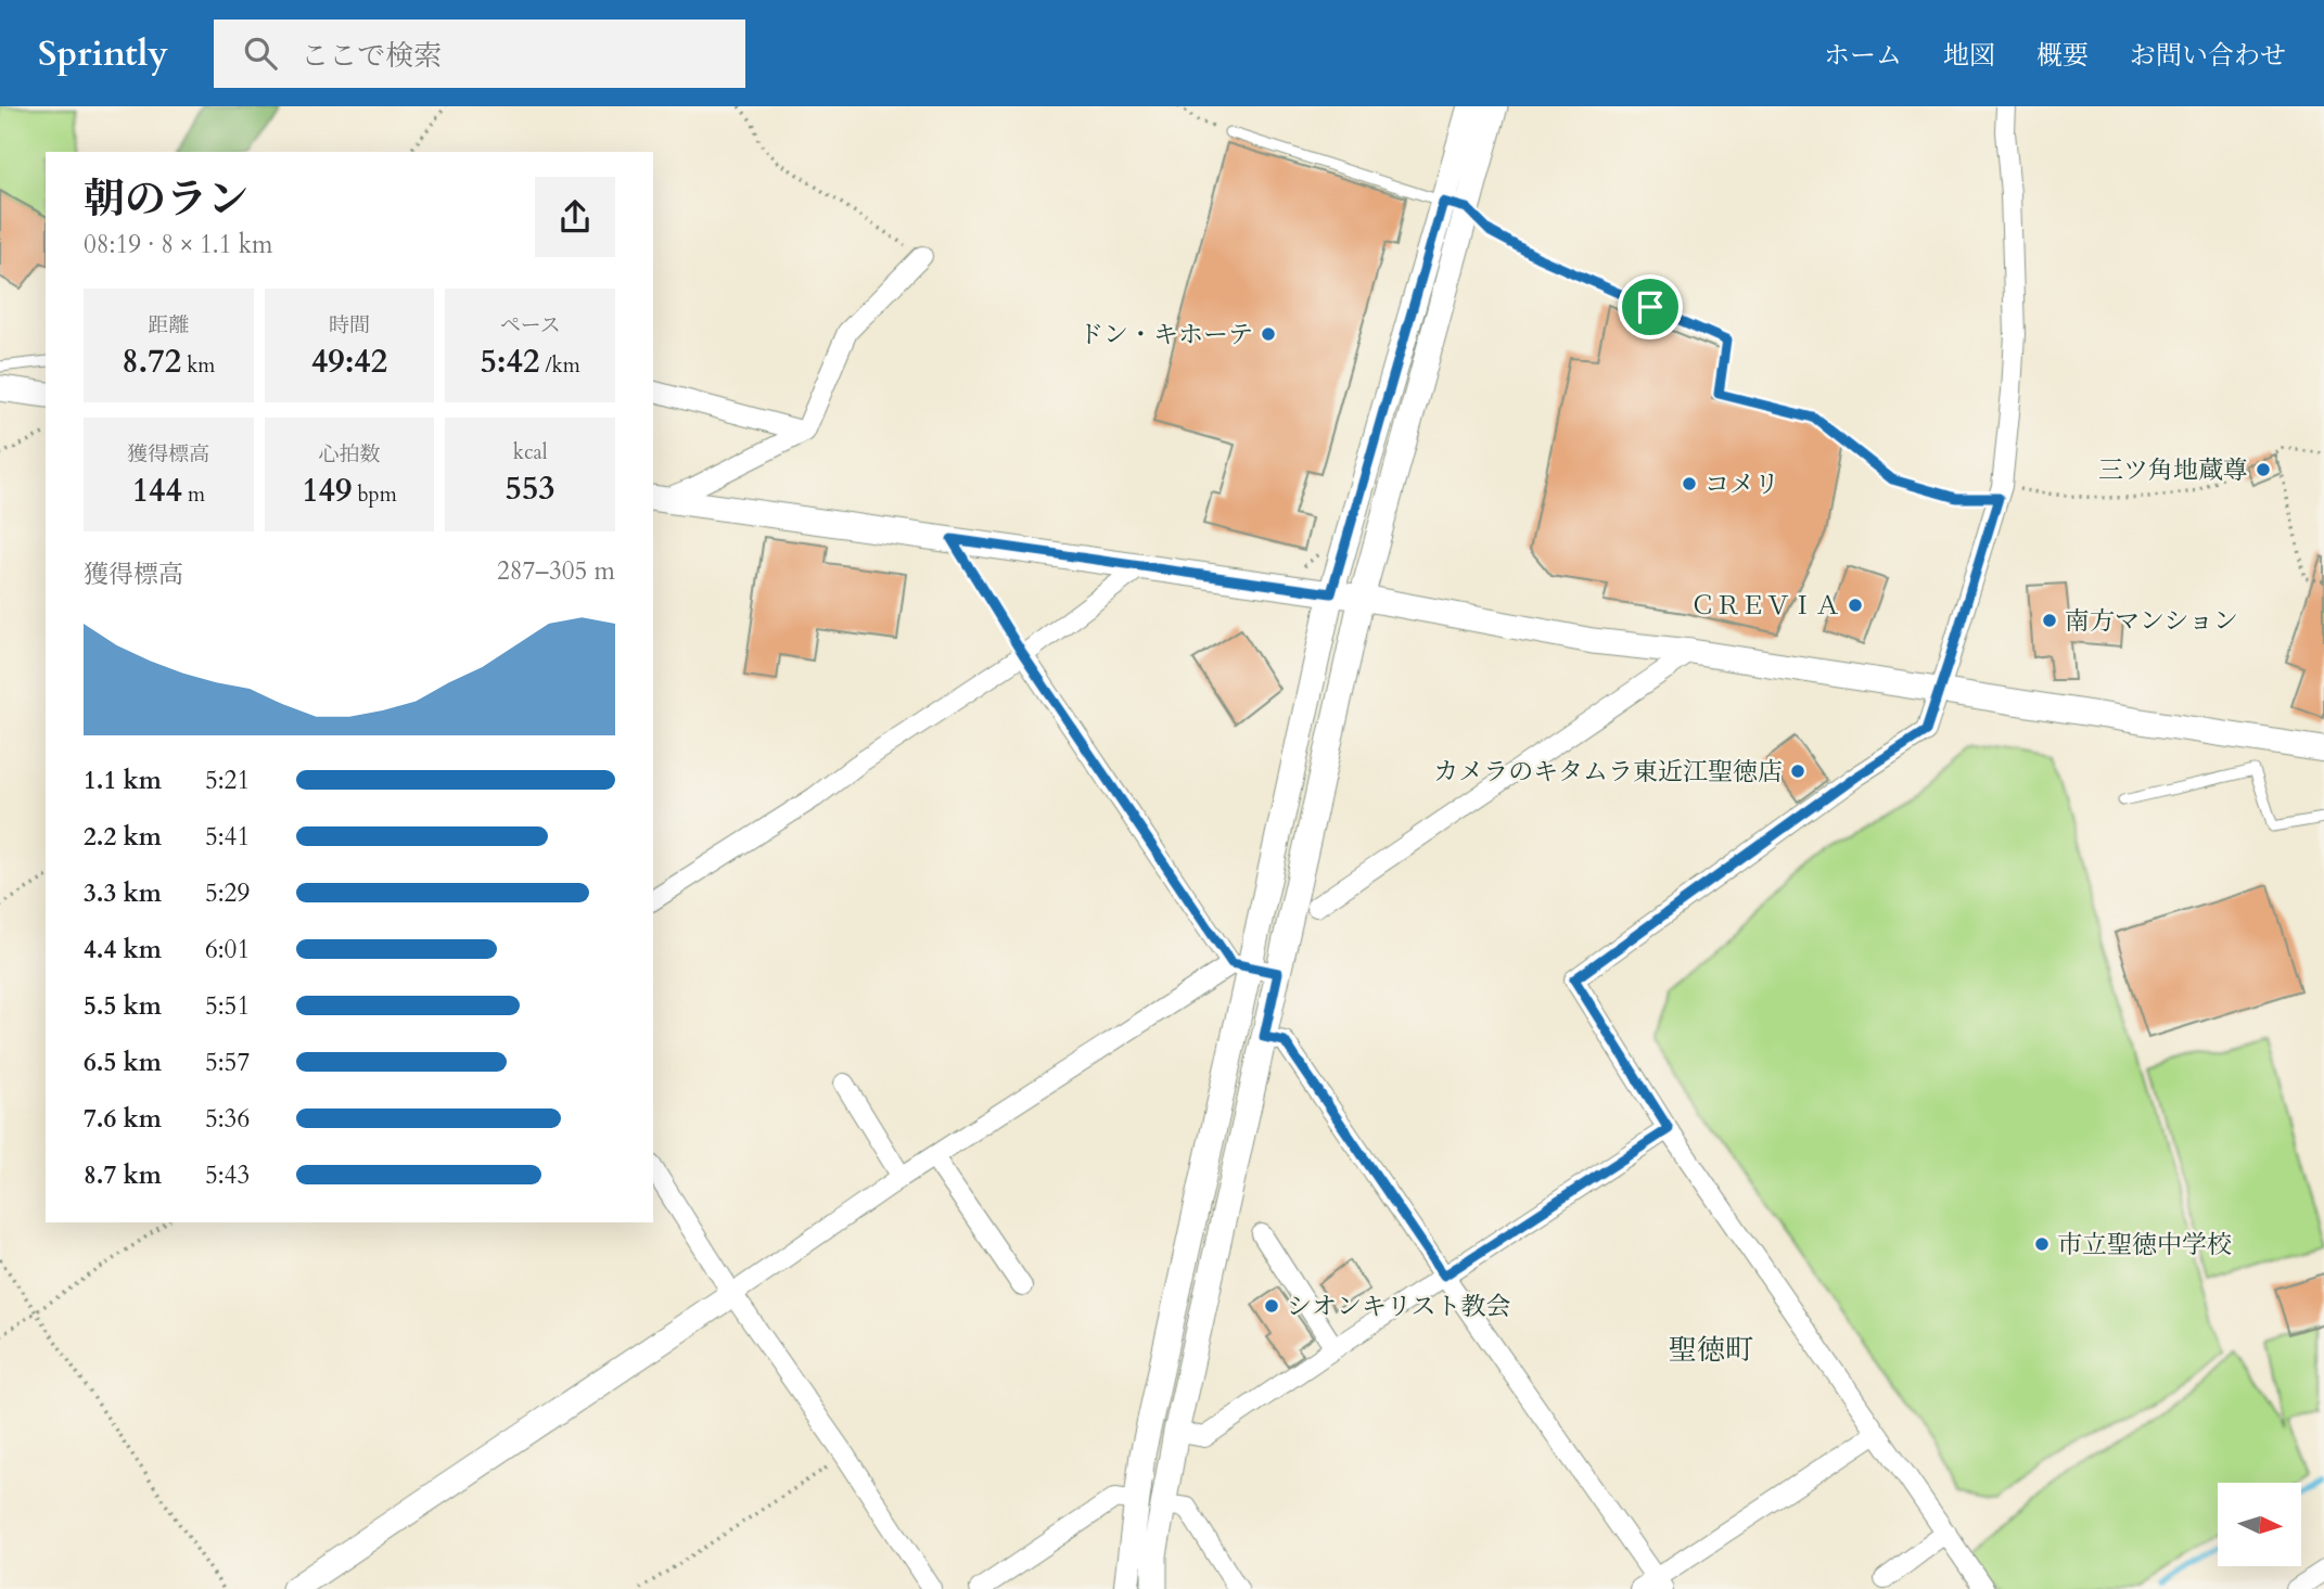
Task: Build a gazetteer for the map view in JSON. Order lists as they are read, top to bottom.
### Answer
{
  "districts": ["聖徳町"],
  "places": [
    "ドン・キホーテ",
    "三ツ角地蔵尊",
    "コメリ",
    "ＣＲＥＶＩＡ",
    "南方マンション",
    "カメラのキタムラ東近江聖徳店",
    "市立聖徳中学校",
    "シオンキリスト教会"
  ],
  "north": "right",
  "page": {
    "header": "Sprintly",
    "search": "ここで検索",
    "nav": [
      "ホーム",
      "地図",
      "概要",
      "お問い合わせ"
    ],
    "heading": ["朝のラン", "08:19 · 8 × 1.1 km"],
    "stats": [
      ["距離", "8.72 km"],
      ["時間", "49:42"],
      ["ペース", "5:42 /km"],
      ["獲得標高", "144 m"],
      ["心拍数", "149 bpm"],
      ["kcal", "553"]
    ],
    "chart": ["獲得標高", "287–305 m"],
    "list": [
      {
        "name": "1.1 km",
        "note": "5:21"
      },
      {
        "name": "2.2 km",
        "note": "5:41"
      },
      {
        "name": "3.3 km",
        "note": "5:29"
      },
      {
        "name": "4.4 km",
        "note": "6:01"
      },
      {
        "name": "5.5 km",
        "note": "5:51"
      },
      {
        "name": "6.5 km",
        "note": "5:57"
      },
      {
        "name": "7.6 km",
        "note": "5:36"
      },
      {
        "name": "8.7 km",
        "note": "5:43"
      }
    ]
  }
}
